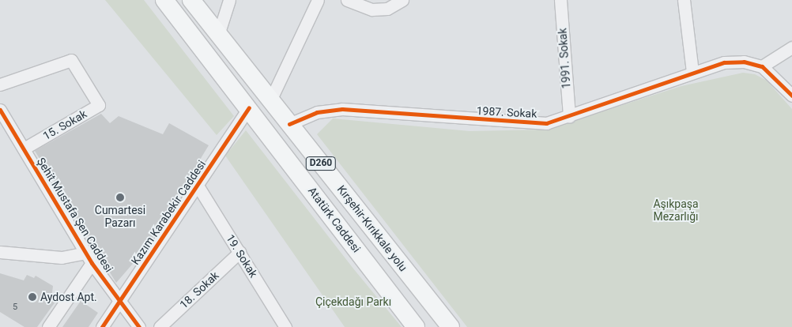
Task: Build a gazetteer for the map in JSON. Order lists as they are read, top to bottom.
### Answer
{
  "streets": {
    "highway": ["D260", "Atatürk Caddesi", "Kırşehir-Kırıkkale yolu"],
    "street": [
      "1991. Sokak",
      "1987. Sokak",
      "15. Sokak",
      "Kazım Karabekir Caddesi",
      "Şehit Mustafa Şen Caddesi",
      "19. Sokak",
      "18. Sokak"
    ]
  },
  "crossings": [
    ["1991. Sokak", "1987. Sokak"],
    ["1987. Sokak", "Kırşehir-Kırıkkale yolu"],
    ["15. Sokak", "Şehit Mustafa Şen Caddesi"],
    ["Kazım Karabekir Caddesi", "Şehit Mustafa Şen Caddesi"],
    ["Kazım Karabekir Caddesi", "Atatürk Caddesi"],
    ["Kazım Karabekir Caddesi", "19. Sokak"],
    ["19. Sokak", "18. Sokak"]
  ],
  "parks": ["Aşıkpaşa Mezarlığı", "Çiçekdağı Parkı"],
  "places": ["Cumartesi Pazarı", "Aydost Apt."],
  "house_numbers": ["5"]
}
